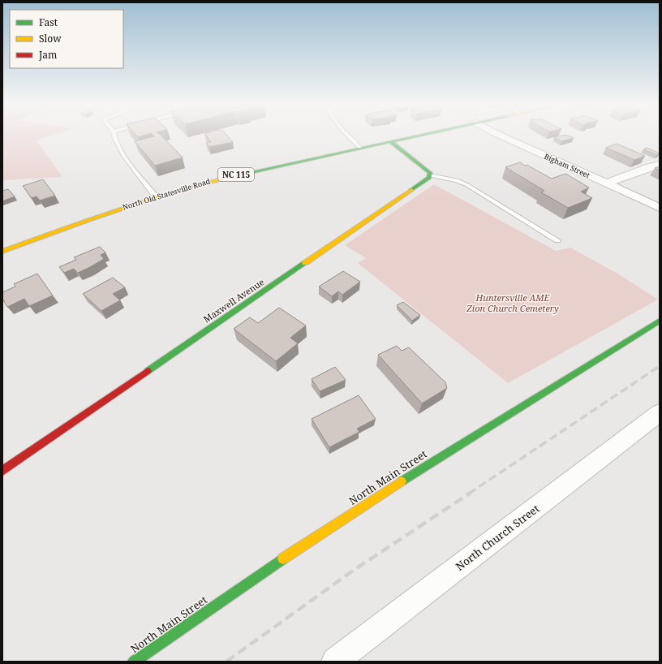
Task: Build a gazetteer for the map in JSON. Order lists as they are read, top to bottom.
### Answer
{
  "streets": {
    "street": [
      "Bigham Street",
      "NC 115",
      "North Old Statesville Road",
      "Maxwell Avenue",
      "North Main Street",
      "North Church Street"
    ]
  },
  "parks": ["Huntersville AME Zion Church Cemetery"],
  "legend": ["Fast", "Slow", "Jam"]
}
